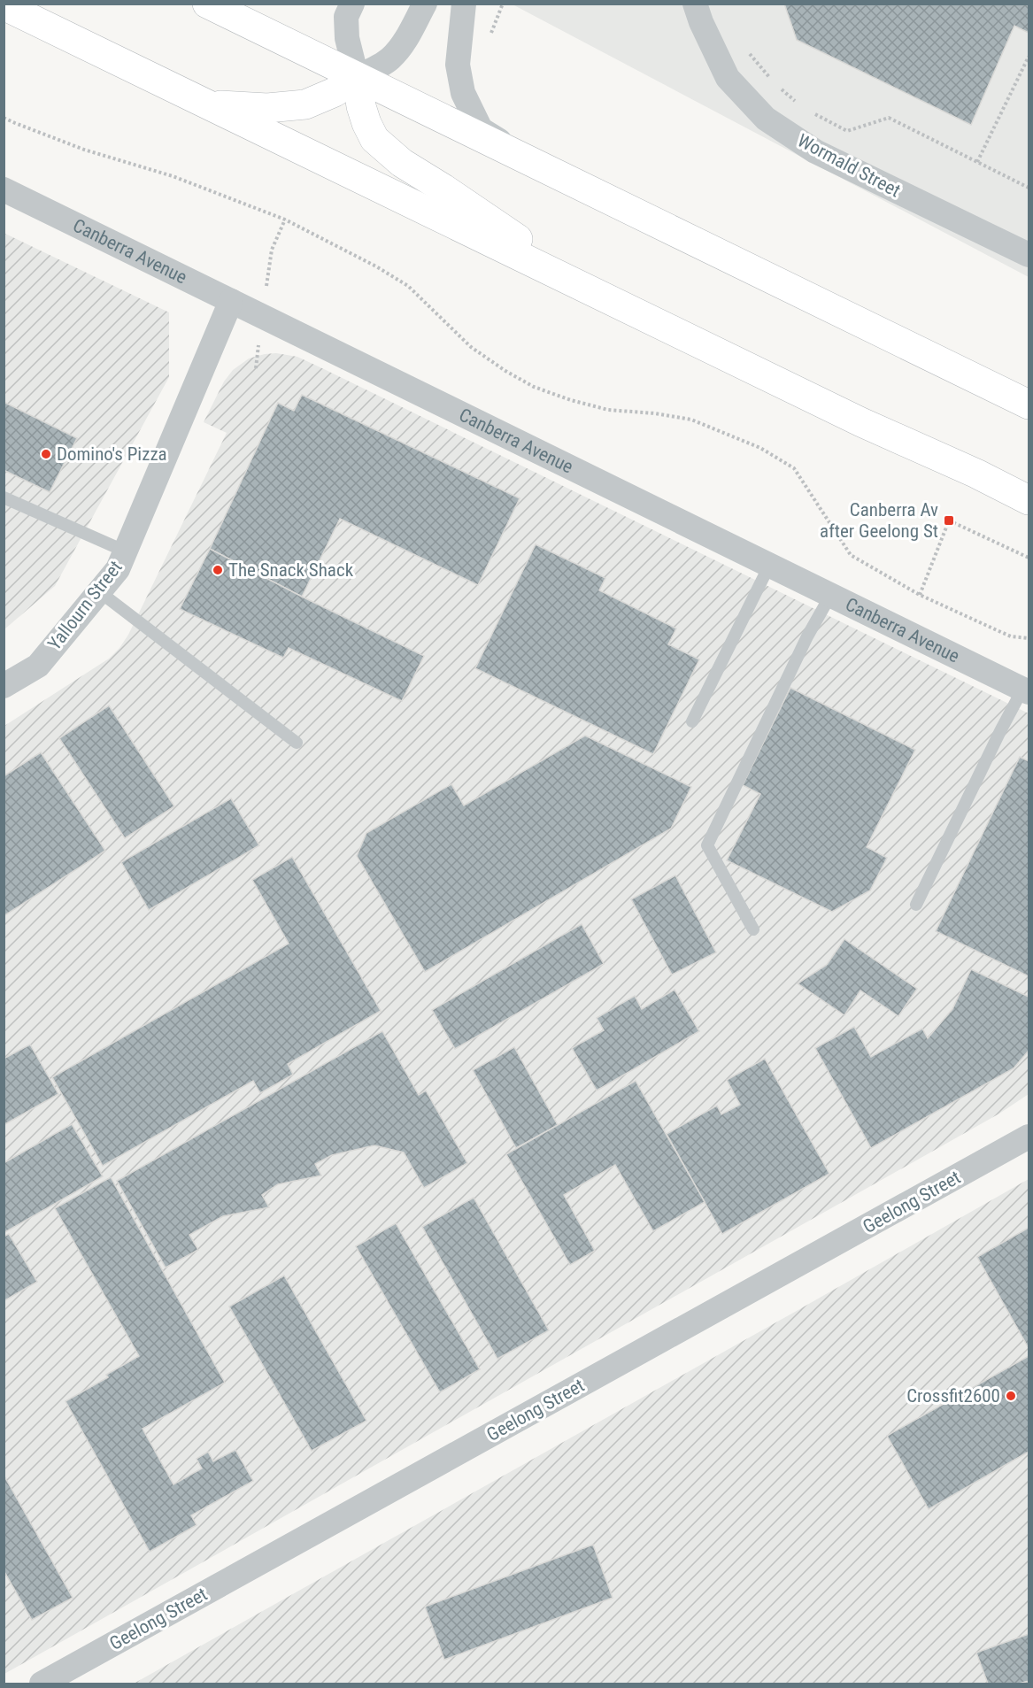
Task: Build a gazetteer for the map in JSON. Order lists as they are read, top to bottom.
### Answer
{
  "streets": {
    "street": [
      "Wormald Street",
      "Canberra Avenue",
      "Yallourn Street",
      "Geelong Street"
    ]
  },
  "crossings": [
    ["Canberra Avenue", "Yallourn Street"]
  ],
  "places": {
    "other": ["Domino's Pizza", "The Snack Shack", "Crossfit2600"],
    "transit": ["Canberra Av after Geelong St"]
  }
}
